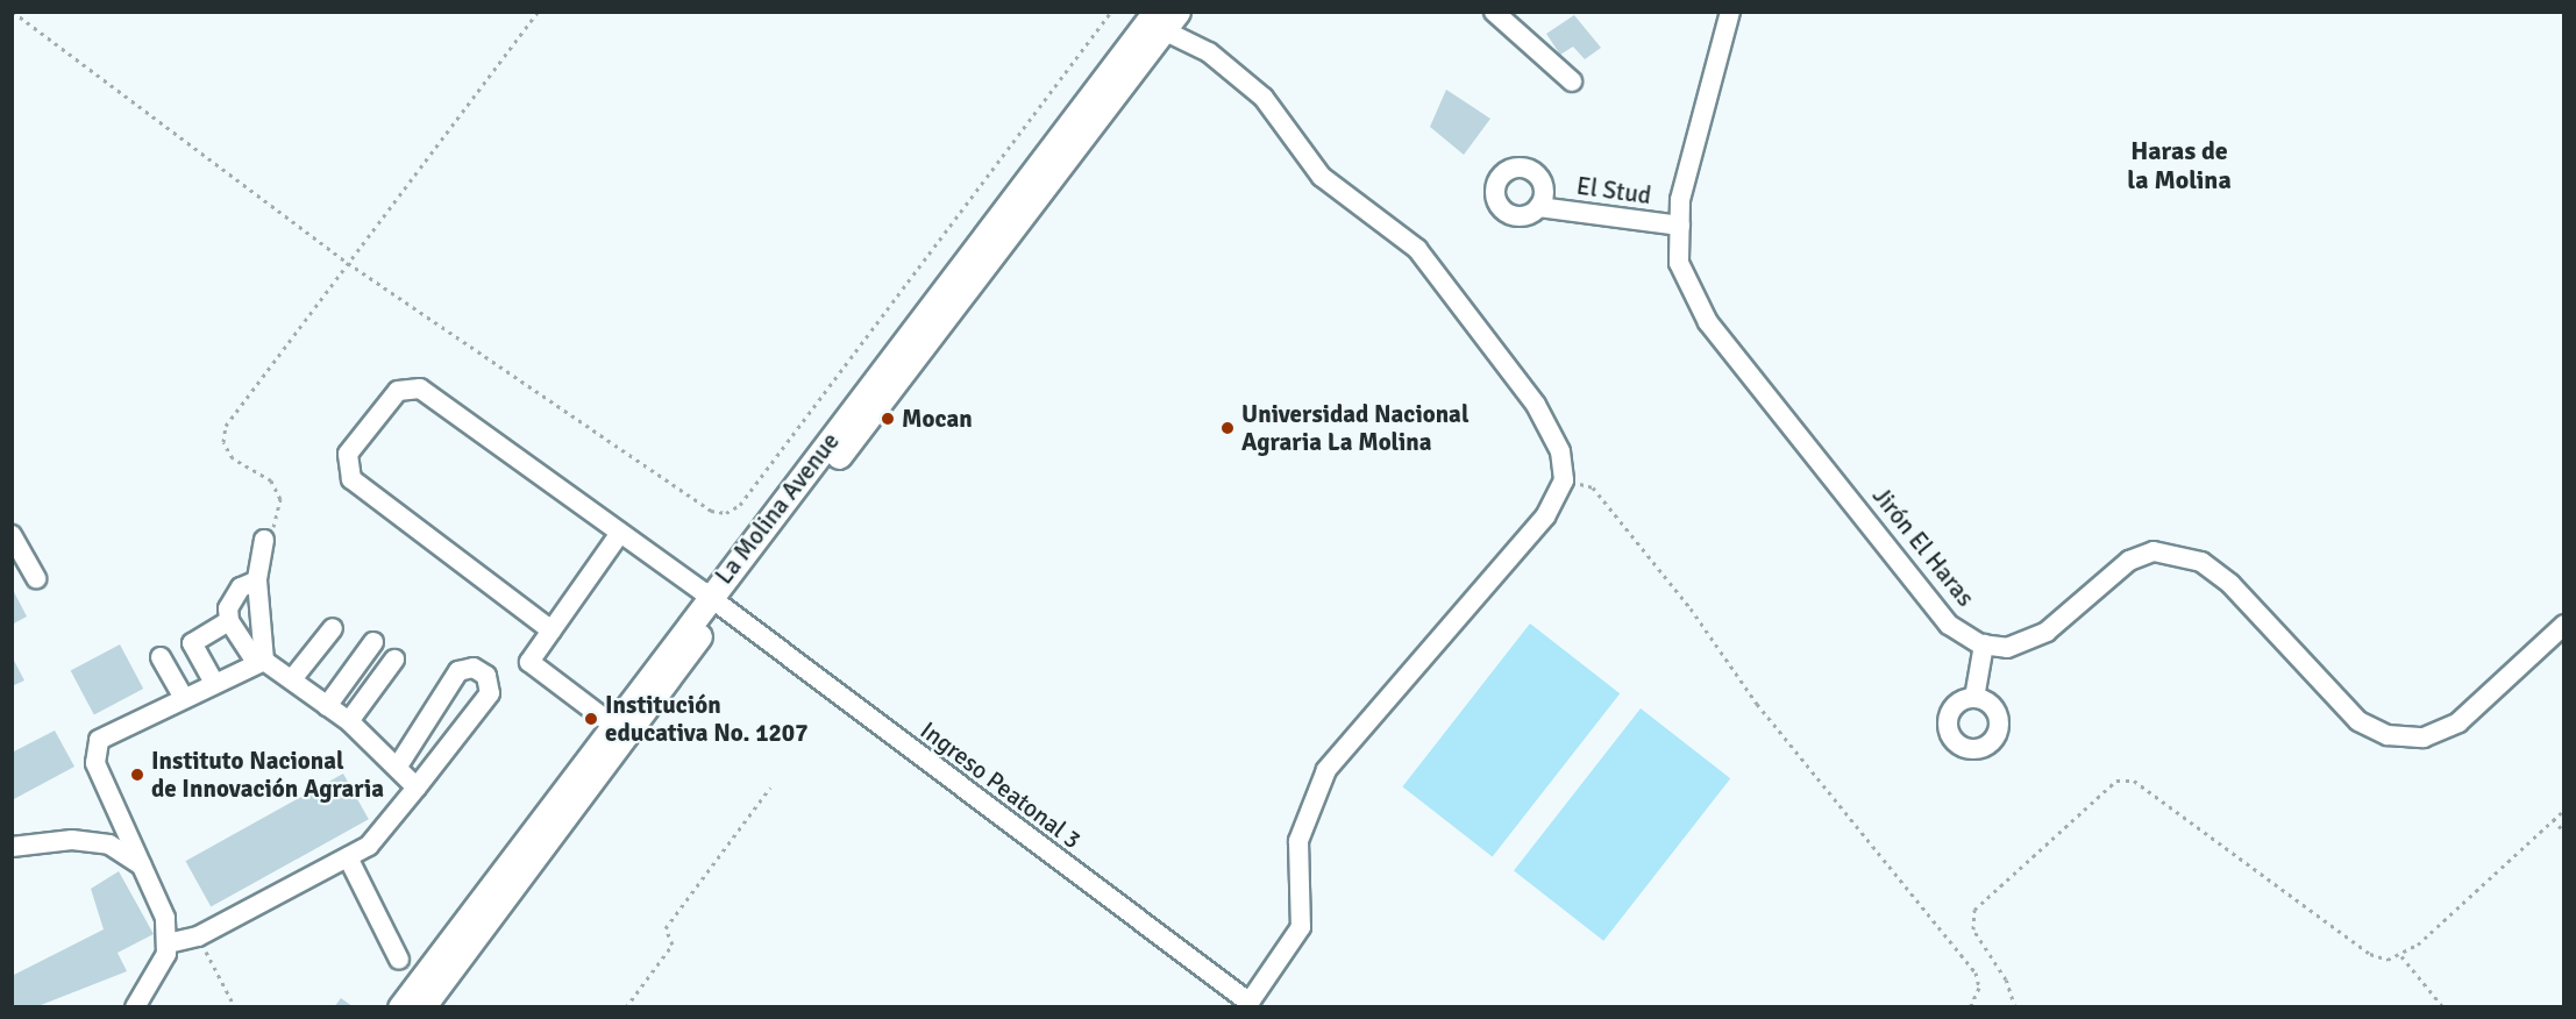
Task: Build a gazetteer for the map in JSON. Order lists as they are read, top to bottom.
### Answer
{
  "streets": {
    "main road": ["La Molina Avenue"],
    "street": ["El Stud", "Jirón El Haras", "Ingreso Peatonal 3"]
  },
  "crossings": [
    ["El Stud", "Jirón El Haras"],
    ["La Molina Avenue", "Ingreso Peatonal 3"]
  ],
  "districts": ["Haras de la Molina"],
  "places": [
    "Mocan",
    "Universidad Nacional Agraria La Molina",
    "Institución educativa No. 1207",
    "Instituto Nacional de Innovación Agraria"
  ]
}
